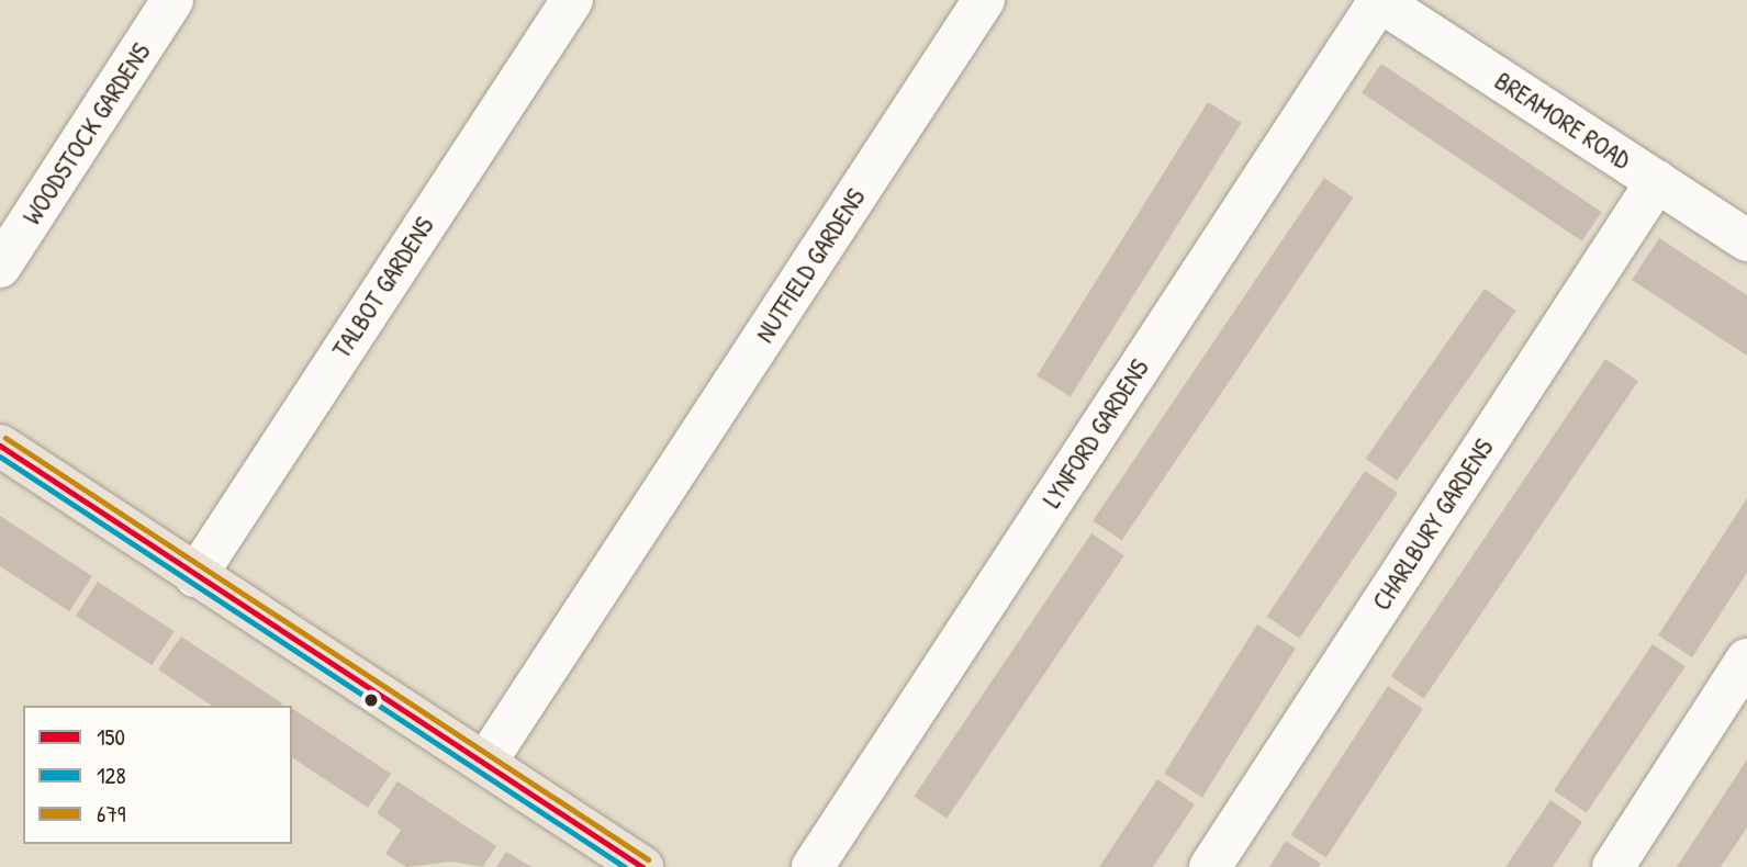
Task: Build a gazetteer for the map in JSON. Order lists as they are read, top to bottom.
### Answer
{
  "streets": {
    "street": [
      "BREAMORE ROAD",
      "WOODSTOCK GARDENS",
      "NUTFIELD GARDENS",
      "TALBOT GARDENS",
      "LYNFORD GARDENS",
      "CHARLBURY GARDENS"
    ]
  },
  "crossings": [
    ["BREAMORE ROAD", "LYNFORD GARDENS"],
    ["BREAMORE ROAD", "CHARLBURY GARDENS"]
  ],
  "lines": ["transit line 679", "transit line 150", "transit line 128"],
  "legend": ["150", "128", "679"]
}
